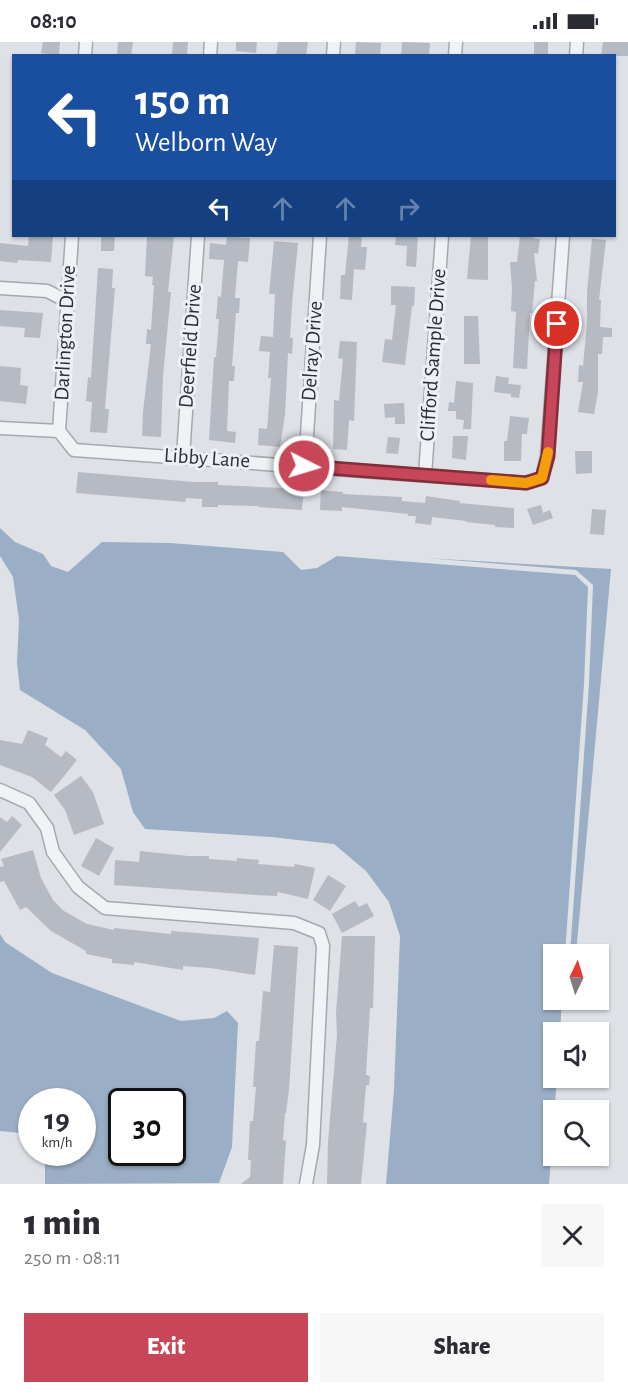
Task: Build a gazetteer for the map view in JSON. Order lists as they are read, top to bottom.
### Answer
{
  "streets": {
    "street": [
      "Darlington Drive",
      "Deerfield Drive",
      "Delray Drive",
      "Clifford Sample Drive",
      "Libby Lane"
    ]
  },
  "crossings": [
    ["Darlington Drive", "Libby Lane"],
    ["Deerfield Drive", "Libby Lane"],
    ["Delray Drive", "Libby Lane"],
    ["Clifford Sample Drive", "Libby Lane"]
  ],
  "north": "top",
  "page": {
    "status": "08:10",
    "turn": ["150 m", "Welborn Way"],
    "speed": "19 km/h",
    "limit": "30",
    "heading": ["1 min", "250 m · 08:11"],
    "buttons": ["Exit", "Share"]
  }
}
